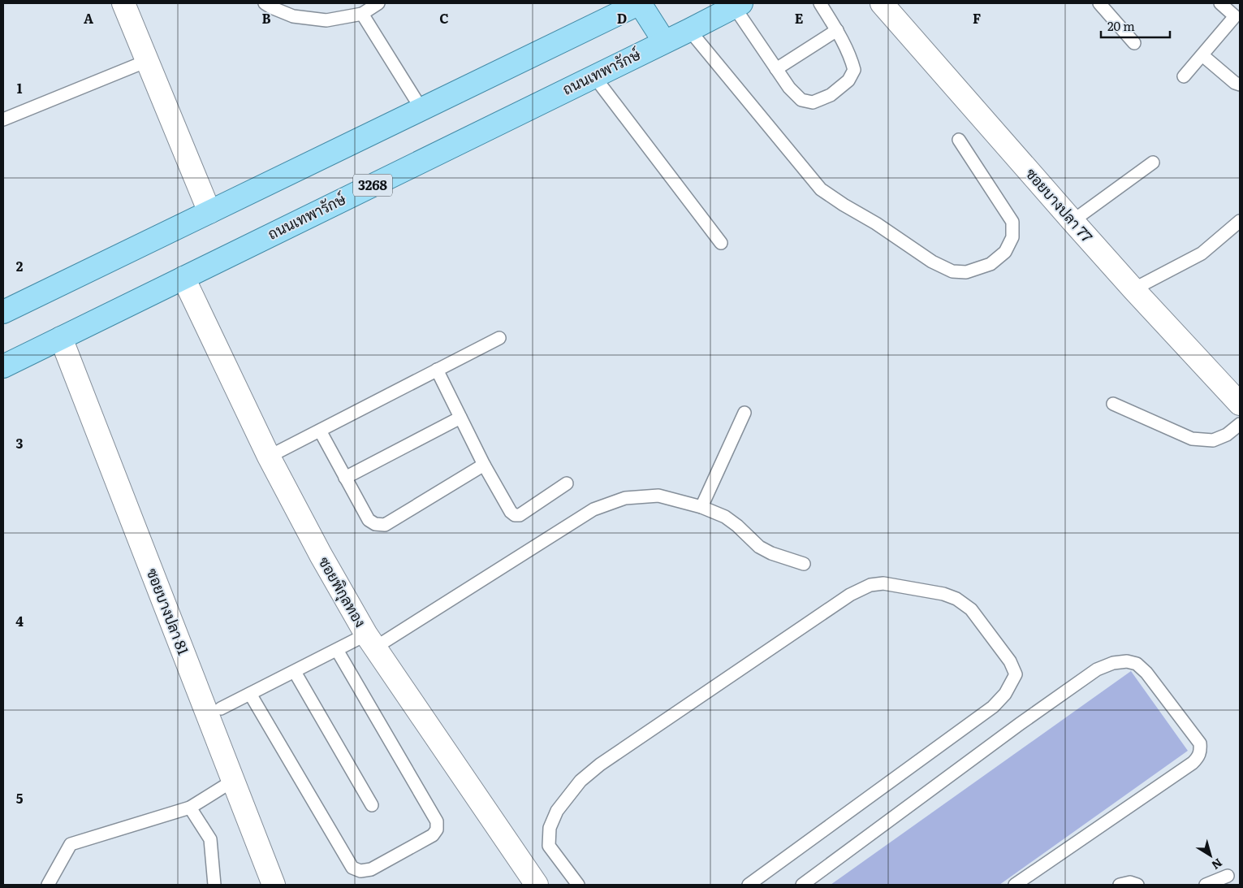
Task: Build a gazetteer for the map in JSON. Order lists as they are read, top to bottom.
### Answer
{
  "streets": {
    "main road": ["ถนนเทพารักษ์", "3268"],
    "street": ["ซอยบางปลา 77", "ซอยพิกุลทอง", "ซอยบางปลา 81"]
  },
  "crossings": [
    ["ถนนเทพารักษ์", "ซอยพิกุลทอง"],
    ["ถนนเทพารักษ์", "ซอยบางปลา 81"]
  ],
  "scale_bar": "20 m",
  "north": "bottom right",
  "grid": {
    "columns": [
      "A",
      "B",
      "C",
      "D",
      "E",
      "F"
    ],
    "rows": [
      "1",
      "2",
      "3",
      "4",
      "5"
    ]
  }
}
